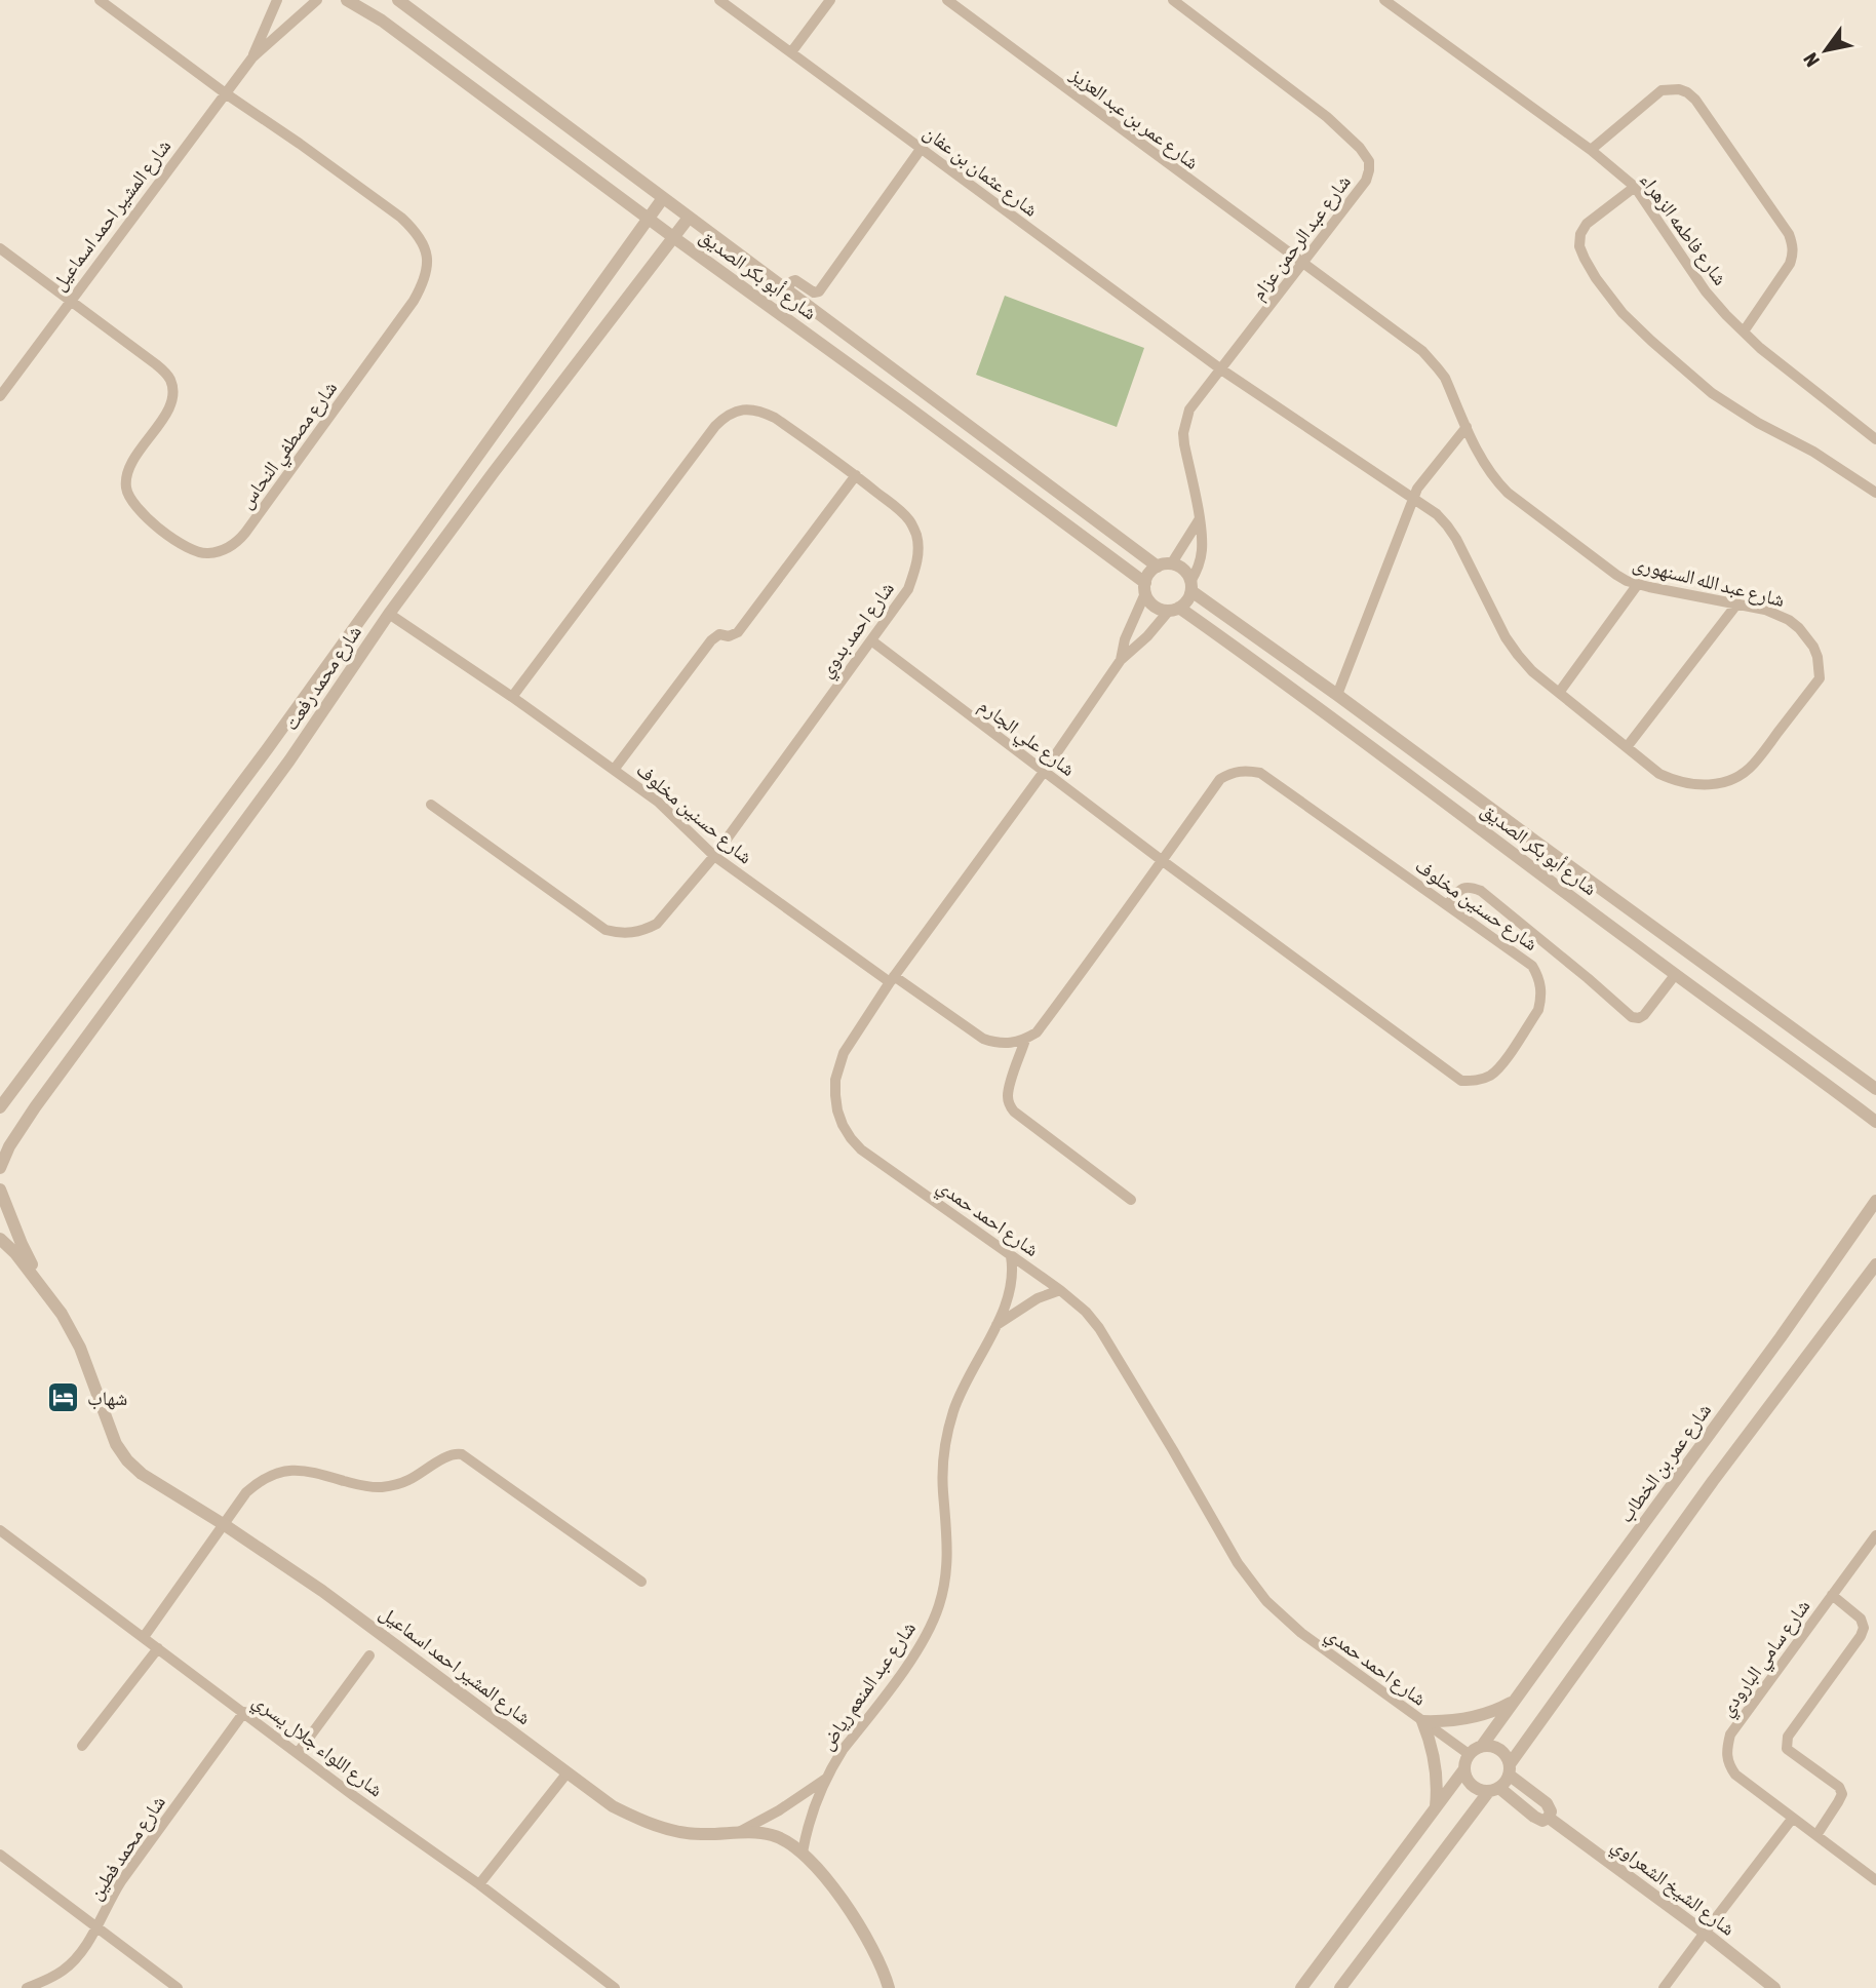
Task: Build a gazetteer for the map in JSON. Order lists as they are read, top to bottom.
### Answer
{
  "streets": {
    "street": [
      "شارع عمر بن عبد العزيز",
      "شارع عثمان بن عفان",
      "شارع المشير احمد اسماعيل",
      "شارع فاطمه الزهراء",
      "شارع عبد الرحمن عزام",
      "شارع أبو بكر الصديق",
      "شارع مصطفي النحاس",
      "شارع عبد الله السنهورى",
      "شارع احمد بدوي",
      "شارع محمد رفعت",
      "شارع علي الجارم",
      "شارع حسنين مخلوف",
      "شارع احمد حمدي",
      "شارع عمر بن الخطاب",
      "شارع سامي البارودي",
      "شارع عبد المنعم رياض",
      "شارع اللواء جلال يسري",
      "شارع محمد فطين",
      "شارع الشيخ الشعراوي"
    ]
  },
  "crossings": [
    ["شارع عمر بن عبد العزيز", "شارع عبد الرحمن عزام"],
    ["شارع عمر بن عبد العزيز", "شارع عبد الله السنهورى"],
    ["شارع عثمان بن عفان", "شارع عبد الرحمن عزام"],
    ["شارع عثمان بن عفان", "شارع عبد الله السنهورى"],
    ["شارع المشير احمد اسماعيل", "شارع مصطفي النحاس"],
    ["شارع المشير احمد اسماعيل", "شارع عبد المنعم رياض"],
    ["شارع عبد الرحمن عزام", "شارع أبو بكر الصديق"],
    ["شارع عبد الرحمن عزام", "شارع عبد الله السنهورى"],
    ["شارع عبد الرحمن عزام", "شارع احمد حمدي"],
    ["شارع أبو بكر الصديق", "شارع محمد رفعت"],
    ["شارع أبو بكر الصديق", "شارع احمد حمدي"],
    ["شارع احمد بدوي", "شارع علي الجارم"],
    ["شارع احمد بدوي", "شارع حسنين مخلوف"],
    ["شارع محمد رفعت", "شارع حسنين مخلوف"],
    ["شارع علي الجارم", "شارع حسنين مخلوف"],
    ["شارع علي الجارم", "شارع احمد حمدي"],
    ["شارع حسنين مخلوف", "شارع احمد حمدي"],
    ["شارع احمد حمدي", "شارع عمر بن الخطاب"],
    ["شارع احمد حمدي", "شارع عبد المنعم رياض"],
    ["شارع احمد حمدي", "شارع الشيخ الشعراوي"],
    ["شارع عمر بن الخطاب", "شارع الشيخ الشعراوي"],
    ["شارع اللواء جلال يسري", "شارع محمد فطين"]
  ],
  "places": {
    "hotel": ["شهاب"]
  },
  "north": "bottom left"
}
